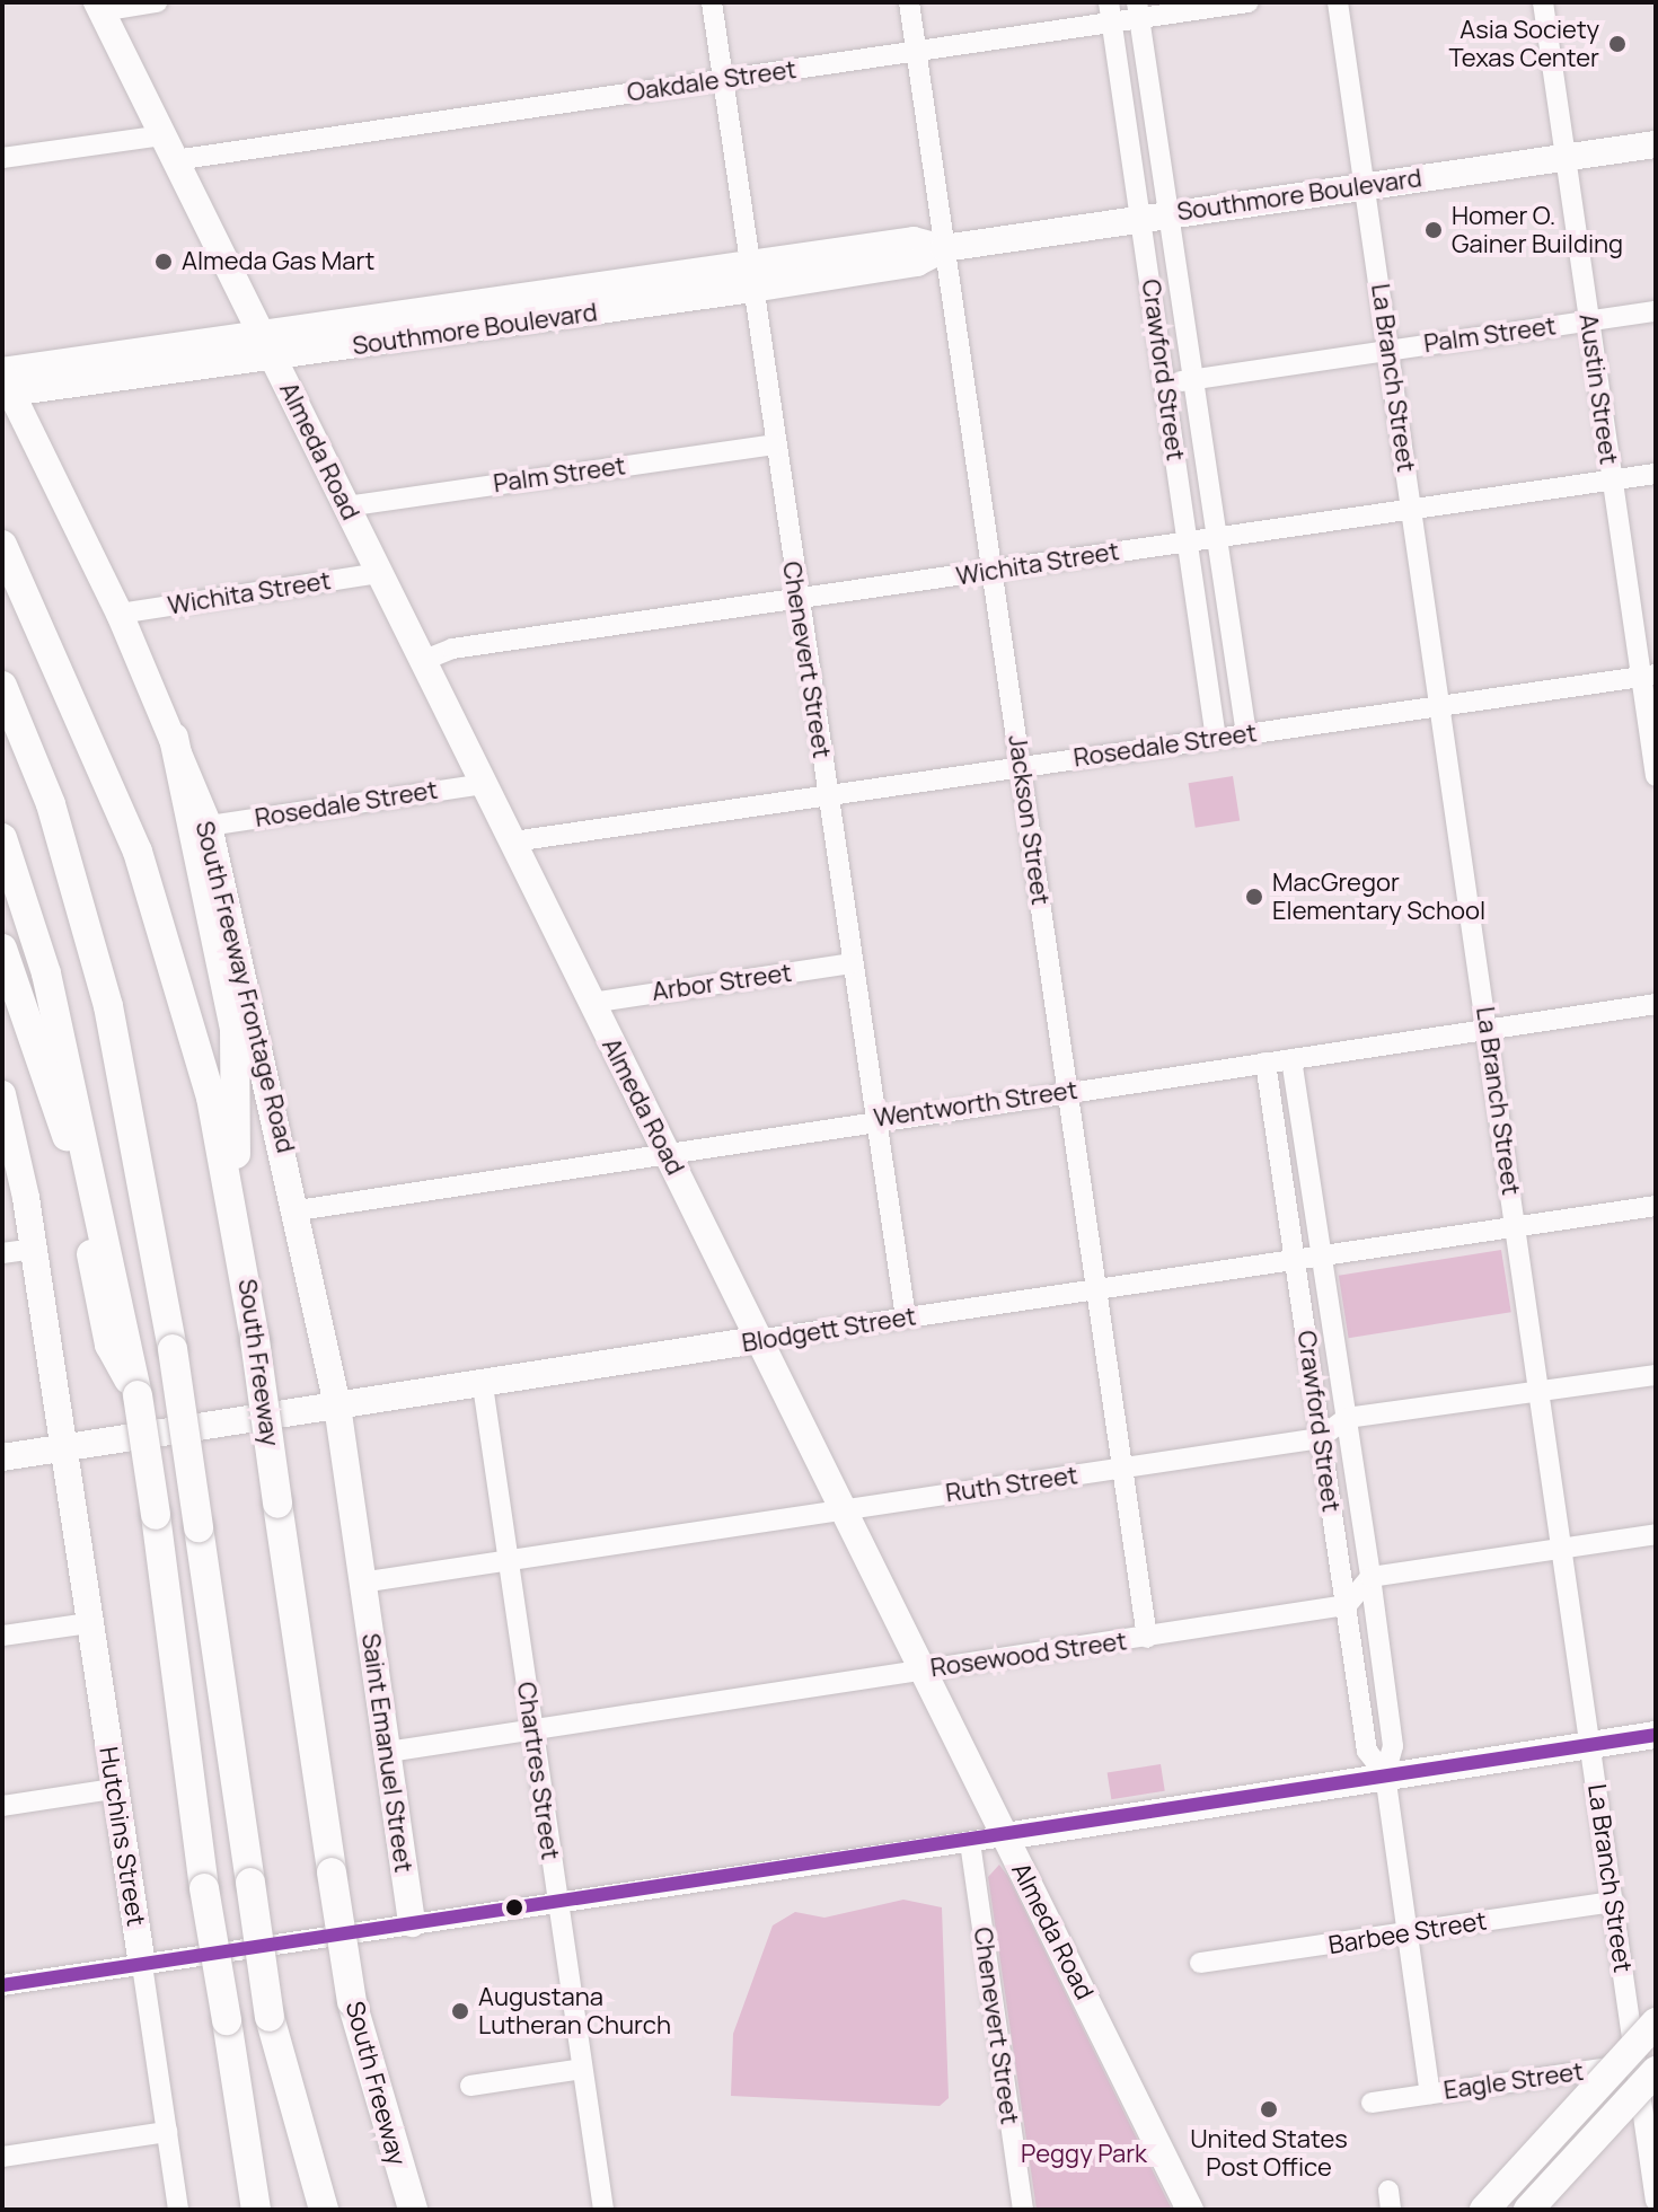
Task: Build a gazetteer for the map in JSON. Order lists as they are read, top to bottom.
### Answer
{
  "streets": {
    "highway": ["South Freeway"],
    "main road": [
      "Southmore Boulevard",
      "Almeda Road",
      "South Freeway Frontage Road",
      "Blodgett Street",
      "Saint Emanuel Street",
      "Hutchins Street"
    ],
    "street": [
      "Oakdale Street",
      "Palm Street",
      "Crawford Street",
      "La Branch Street",
      "Austin Street",
      "Wichita Street",
      "Chenevert Street",
      "Rosedale Street",
      "Jackson Street",
      "Arbor Street",
      "Wentworth Street",
      "Ruth Street",
      "Rosewood Street",
      "Chartres Street",
      "Barbee Street",
      "Eagle Street"
    ]
  },
  "crossings": [
    ["Oakdale Street", "Crawford Street"],
    ["Oakdale Street", "Almeda Road"],
    ["Oakdale Street", "Chenevert Street"],
    ["Oakdale Street", "Jackson Street"],
    ["Southmore Boulevard", "Crawford Street"],
    ["Southmore Boulevard", "La Branch Street"],
    ["Southmore Boulevard", "Austin Street"],
    ["Southmore Boulevard", "Almeda Road"],
    ["Southmore Boulevard", "Chenevert Street"],
    ["Southmore Boulevard", "Jackson Street"],
    ["Southmore Boulevard", "South Freeway Frontage Road"],
    ["Palm Street", "Crawford Street"],
    ["Palm Street", "La Branch Street"],
    ["Palm Street", "Austin Street"],
    ["Palm Street", "Almeda Road"],
    ["Palm Street", "Chenevert Street"],
    ["Crawford Street", "Wichita Street"],
    ["Crawford Street", "Rosedale Street"],
    ["Crawford Street", "Wentworth Street"],
    ["Crawford Street", "Blodgett Street"],
    ["Crawford Street", "Ruth Street"],
    ["Crawford Street", "Rosewood Street"],
    ["Crawford Street", "Barbee Street"],
    ["Crawford Street", "Eagle Street"],
    ["La Branch Street", "Wichita Street"],
    ["La Branch Street", "Rosedale Street"],
    ["La Branch Street", "Wentworth Street"],
    ["La Branch Street", "Blodgett Street"],
    ["La Branch Street", "Ruth Street"],
    ["La Branch Street", "Barbee Street"],
    ["La Branch Street", "Eagle Street"],
    ["Austin Street", "Wichita Street"],
    ["Austin Street", "Rosedale Street"],
    ["Almeda Road", "Wichita Street"],
    ["Almeda Road", "Rosedale Street"],
    ["Almeda Road", "Arbor Street"],
    ["Almeda Road", "Wentworth Street"],
    ["Almeda Road", "Blodgett Street"],
    ["Almeda Road", "Ruth Street"],
    ["Almeda Road", "Rosewood Street"],
    ["Wichita Street", "Chenevert Street"],
    ["Wichita Street", "Jackson Street"],
    ["Wichita Street", "South Freeway Frontage Road"],
    ["Chenevert Street", "Rosedale Street"],
    ["Chenevert Street", "Arbor Street"],
    ["Chenevert Street", "Wentworth Street"],
    ["Chenevert Street", "Blodgett Street"],
    ["Rosedale Street", "Jackson Street"],
    ["Rosedale Street", "South Freeway Frontage Road"],
    ["Jackson Street", "Wentworth Street"],
    ["Jackson Street", "Blodgett Street"],
    ["Jackson Street", "Ruth Street"],
    ["Jackson Street", "Rosewood Street"],
    ["South Freeway Frontage Road", "Wentworth Street"],
    ["South Freeway Frontage Road", "Blodgett Street"],
    ["South Freeway Frontage Road", "Ruth Street"],
    ["South Freeway Frontage Road", "Saint Emanuel Street"],
    ["Blodgett Street", "Chartres Street"],
    ["Ruth Street", "Saint Emanuel Street"],
    ["Ruth Street", "Chartres Street"],
    ["Rosewood Street", "Saint Emanuel Street"],
    ["Rosewood Street", "Chartres Street"]
  ],
  "parks": ["Peggy Park"],
  "places": [
    "Asia Society Texas Center",
    "Homer O. Gainer Building",
    "Almeda Gas Mart",
    "MacGregor Elementary School",
    "Augustana Lutheran Church",
    "United States Post Office"
  ]
}
